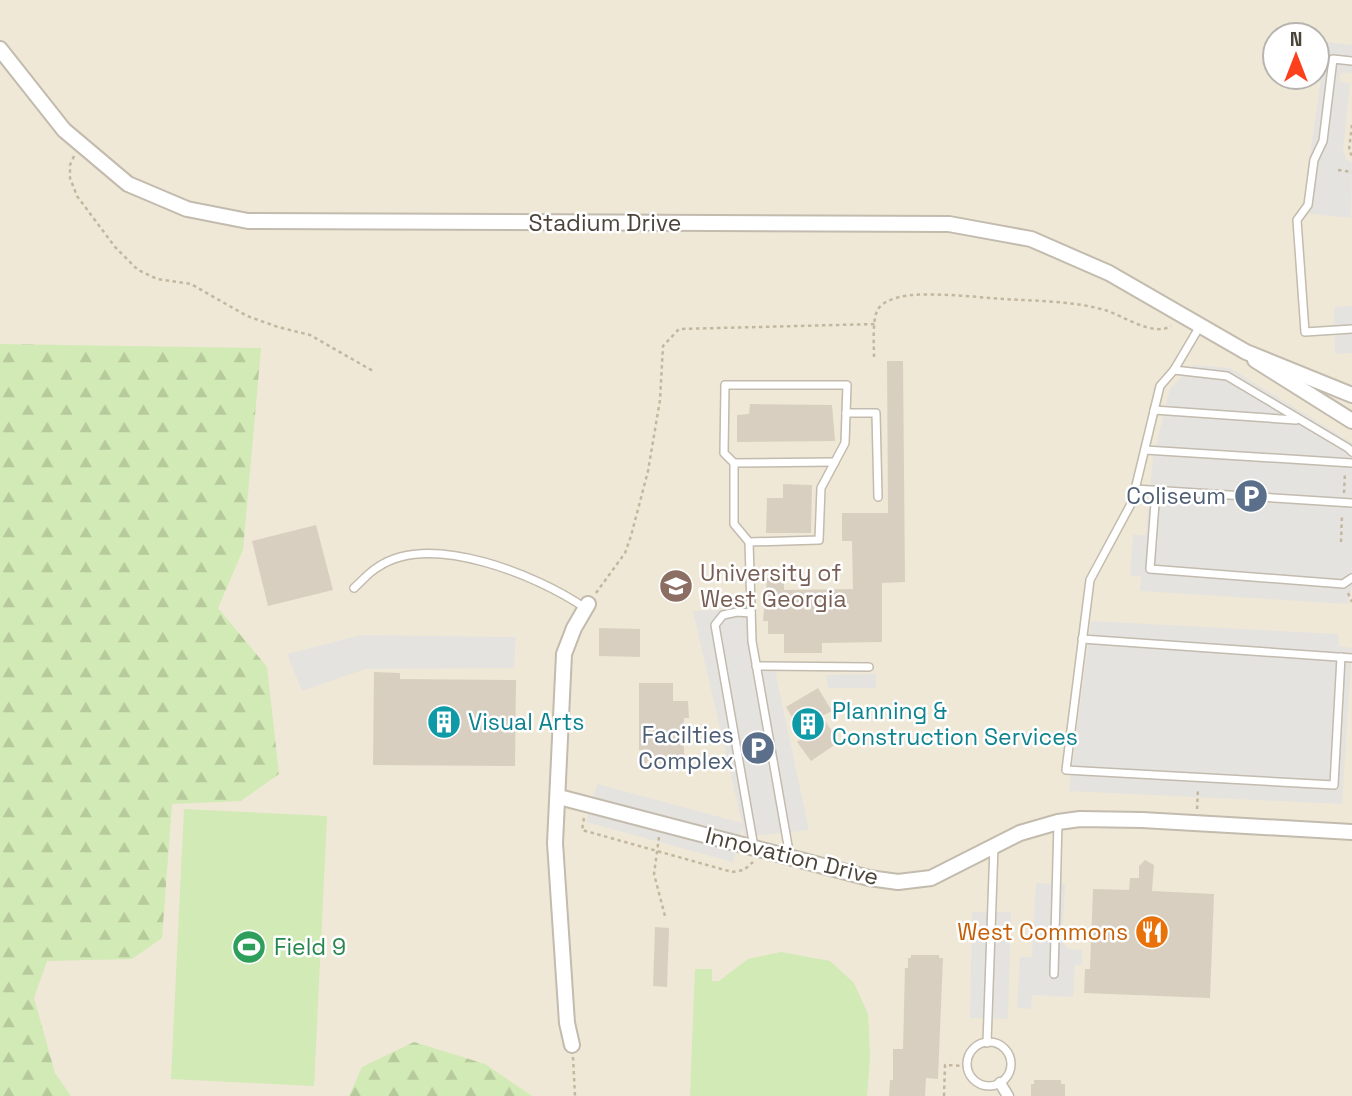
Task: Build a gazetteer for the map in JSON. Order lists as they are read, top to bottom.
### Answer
{
  "streets": {
    "street": ["Stadium Drive", "Innovation Drive"]
  },
  "places": {
    "parking": ["Coliseum", "Facilties Complex"],
    "school or university": ["University of West Georgia"],
    "building": ["Visual Arts", "Planning & Construction Services"],
    "restaurant": ["West Commons"],
    "sports": ["Field 9"]
  },
  "north": "top"
}
